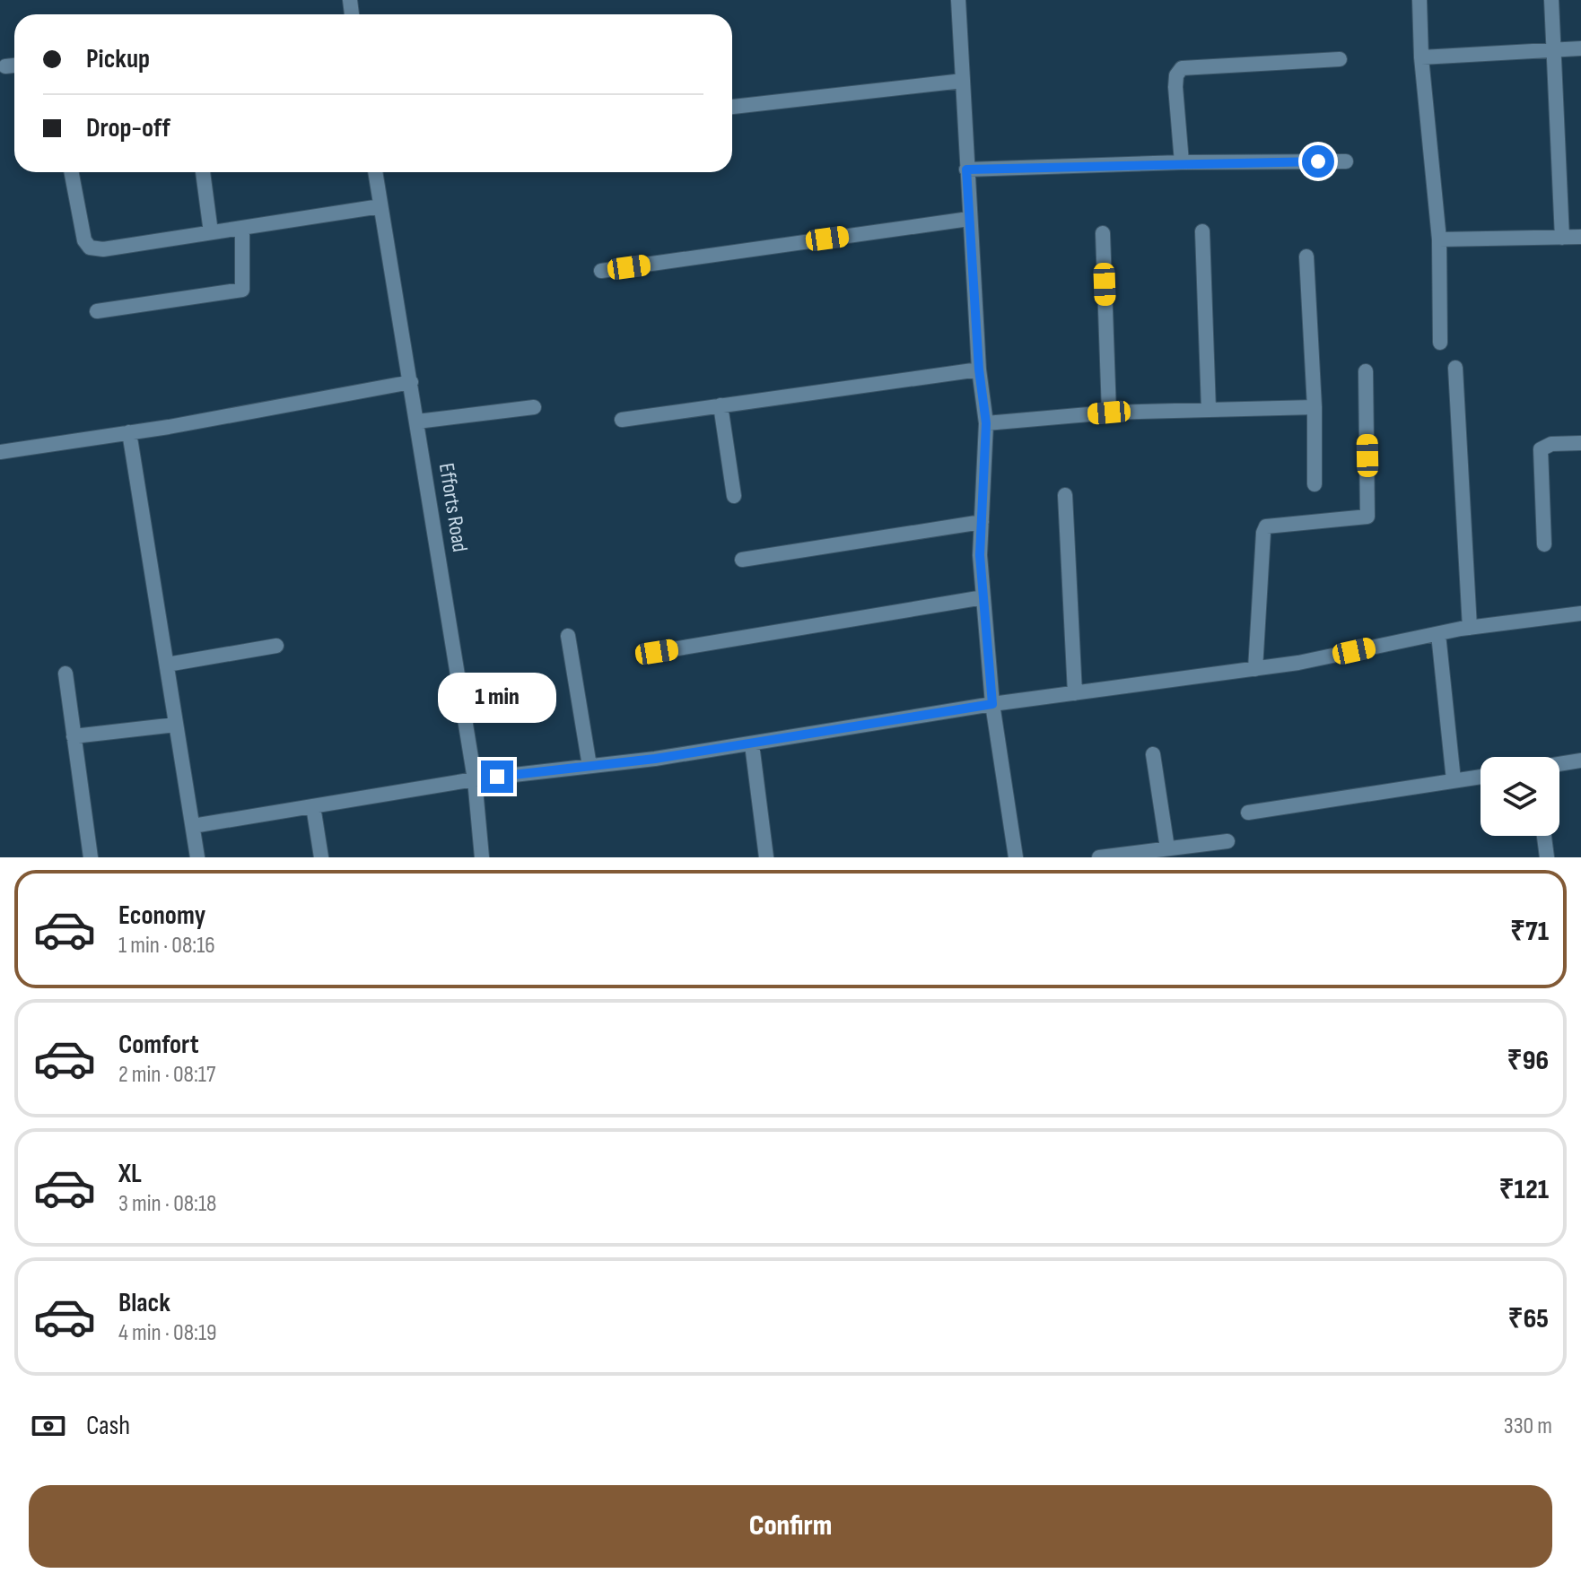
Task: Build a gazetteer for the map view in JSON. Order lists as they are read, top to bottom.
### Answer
{
  "streets": {
    "street": ["Efforts Road"]
  },
  "page": {
    "banner": ["Pickup", "Drop-off"],
    "bubble": "1 min",
    "list": [
      {
        "name": "Economy",
        "note": "1 min · 08:16",
        "value": "₹71"
      },
      {
        "name": "Comfort",
        "note": "2 min · 08:17",
        "value": "₹96"
      },
      {
        "name": "XL",
        "note": "3 min · 08:18",
        "value": "₹121"
      },
      {
        "name": "Black",
        "note": "4 min · 08:19",
        "value": "₹65"
      }
    ],
    "pay": ["Cash", "330 m"],
    "buttons": "Confirm"
  }
}
